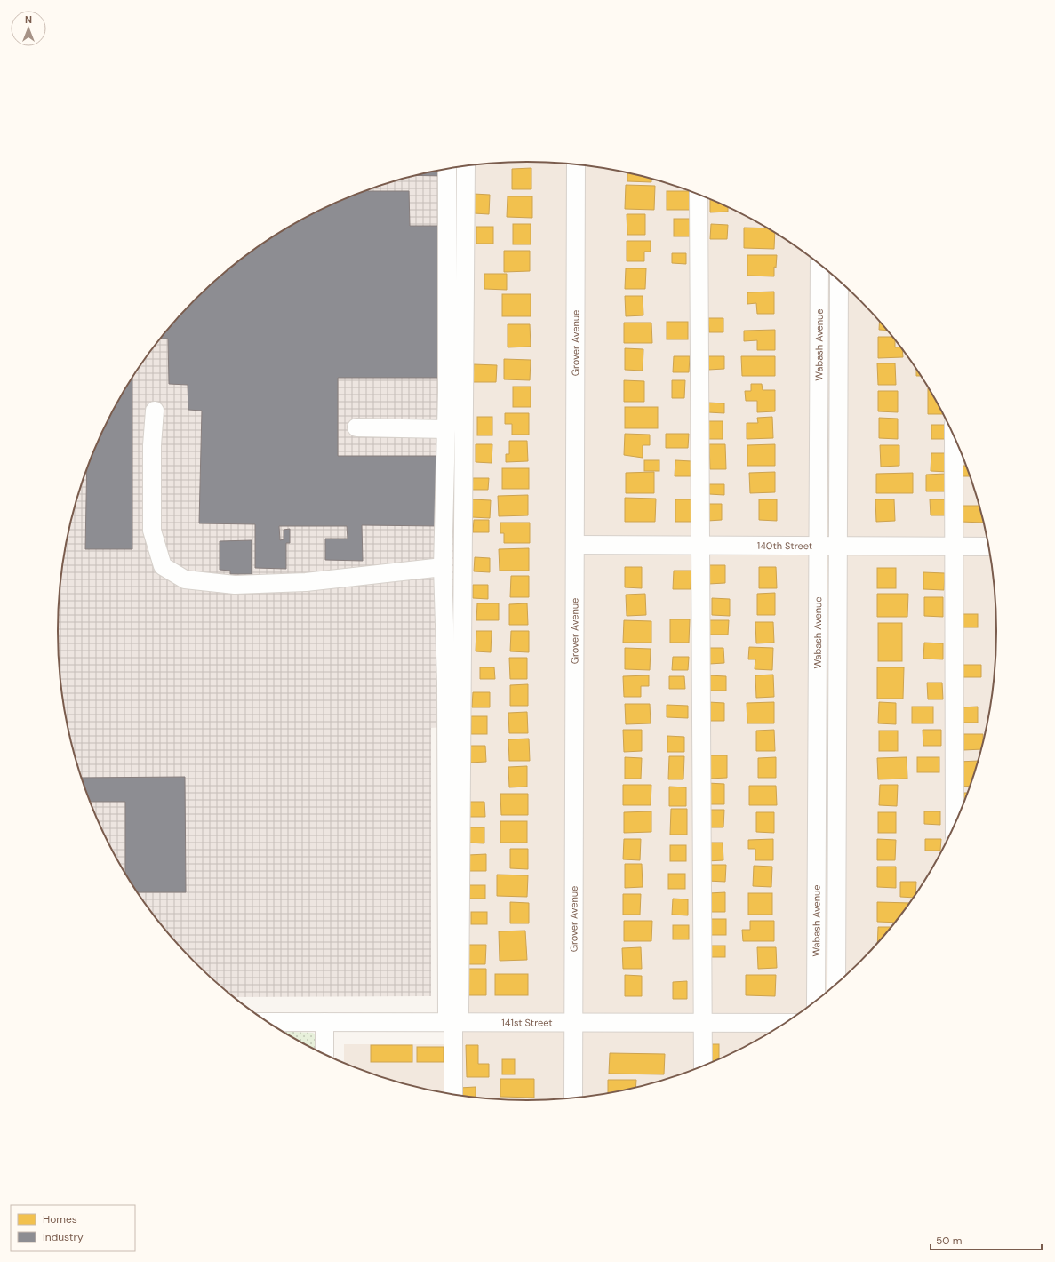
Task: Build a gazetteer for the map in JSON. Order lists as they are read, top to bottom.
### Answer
{
  "streets": {
    "street": [
      "Grover Avenue",
      "Wabash Avenue",
      "140th Street",
      "141st Street"
    ]
  },
  "crossings": [
    ["Grover Avenue", "140th Street"],
    ["Grover Avenue", "141st Street"],
    ["Wabash Avenue", "140th Street"]
  ],
  "legend": ["Homes", "Industry"],
  "scale_bar": "50 m",
  "north": "top"
}
